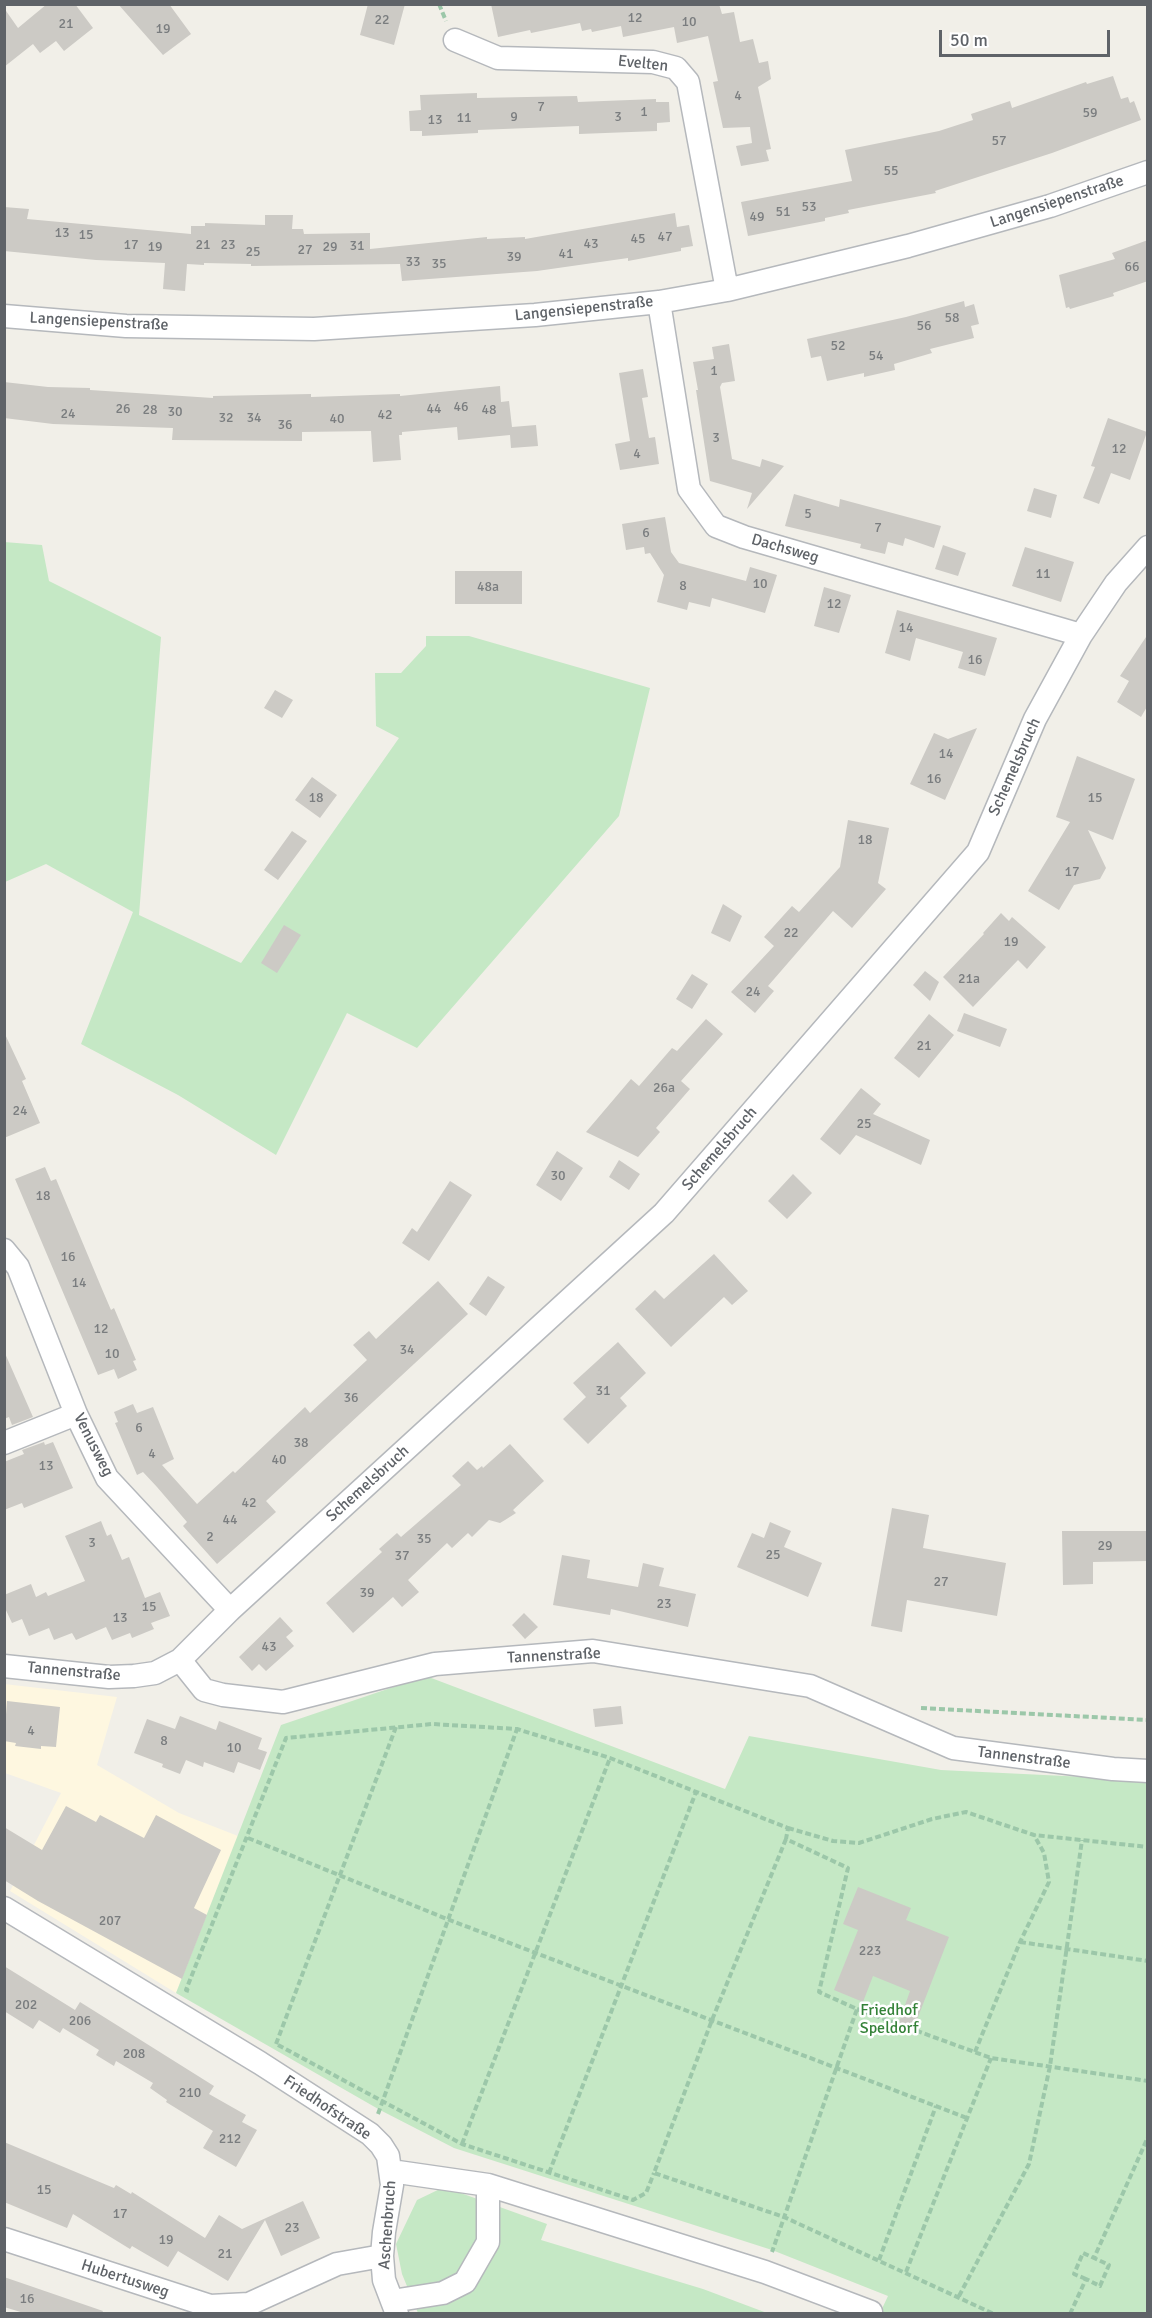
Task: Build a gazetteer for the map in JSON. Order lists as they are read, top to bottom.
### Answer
{
  "streets": {
    "street": [
      "Evelten",
      "Langensiepenstraße",
      "Dachsweg",
      "Schemelsbruch",
      "Venusweg",
      "Tannenstraße",
      "Friedhofstraße",
      "Aschenbruch",
      "Hubertusweg"
    ]
  },
  "crossings": [
    ["Evelten", "Langensiepenstraße"],
    ["Langensiepenstraße", "Dachsweg"],
    ["Dachsweg", "Schemelsbruch"],
    ["Schemelsbruch", "Venusweg"],
    ["Schemelsbruch", "Tannenstraße"],
    ["Friedhofstraße", "Aschenbruch"],
    ["Aschenbruch", "Hubertusweg"]
  ],
  "parks": ["Friedhof Speldorf"],
  "house_numbers": [
    "12",
    "22",
    "10",
    "21",
    "19",
    "4",
    "7",
    "1",
    "59",
    "9",
    "3",
    "11",
    "13",
    "57",
    "55",
    "53",
    "51",
    "49",
    "13",
    "15",
    "47",
    "45",
    "43",
    "17",
    "21",
    "23",
    "31",
    "19",
    "29",
    "27",
    "25",
    "41",
    "39",
    "33",
    "35",
    "66",
    "58",
    "56",
    "52",
    "54",
    "1",
    "46",
    "26",
    "44",
    "28",
    "48",
    "30",
    "24",
    "42",
    "32",
    "34",
    "40",
    "36",
    "3",
    "12",
    "4",
    "5",
    "7",
    "6",
    "11",
    "10",
    "8",
    "48a",
    "12",
    "14",
    "16",
    "14",
    "16",
    "18",
    "15",
    "18",
    "17",
    "22",
    "19",
    "21a",
    "24",
    "21",
    "26a",
    "24",
    "25",
    "30",
    "18",
    "16",
    "14",
    "12",
    "34",
    "10",
    "31",
    "36",
    "6",
    "38",
    "4",
    "40",
    "13",
    "42",
    "44",
    "2",
    "35",
    "3",
    "29",
    "25",
    "37",
    "27",
    "39",
    "23",
    "15",
    "13",
    "43",
    "4",
    "8",
    "10",
    "207",
    "223",
    "202",
    "206",
    "208",
    "210",
    "212",
    "15",
    "17",
    "23",
    "19",
    "21",
    "16"
  ],
  "scale_bar": "50 m"
}
